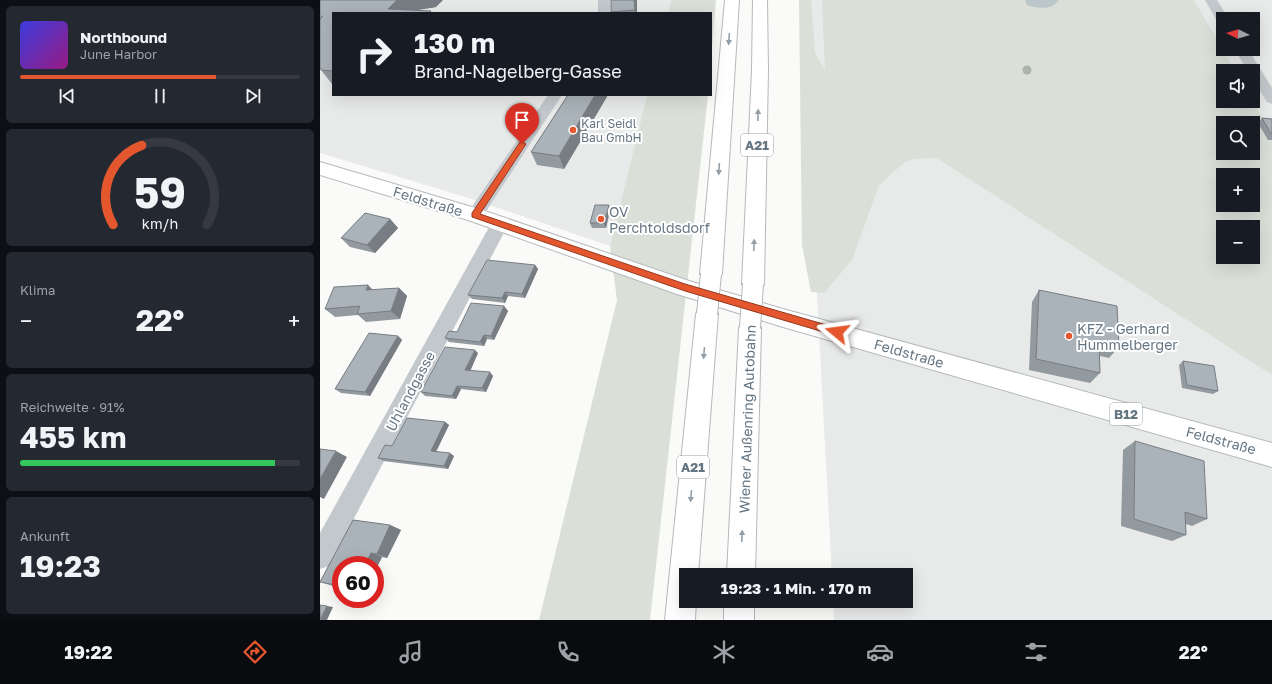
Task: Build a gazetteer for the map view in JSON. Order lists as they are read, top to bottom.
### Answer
{
  "streets": {
    "main road": [
      "A21",
      "Feldstraße",
      "B12",
      "Wiener Außenring Autobahn"
    ],
    "street": ["Uhlandgasse"]
  },
  "crossings": [
    ["Feldstraße", "Uhlandgasse"]
  ],
  "places": ["Karl Seidl Bau GmbH", "OV Perchtoldsdorf", "KFZ - Gerhard Hummelberger"],
  "north": "left",
  "page": {
    "map_buttons": ["+", "−"],
    "turn": ["130 m", "Brand-Nagelberg-Gasse"],
    "song": ["Northbound", "June Harbor"],
    "tile": [
      "Klima",
      ["Reichweite · 91%", "455 km"],
      ["Ankunft", "19:23"]
    ],
    "heat": ["−", "22°", "+"],
    "limit": "60",
    "trip": "19:23 · 1 Min. · 170 m",
    "tabs": ["19:22", "22°"],
    "gauge": ["59", "km/h"]
  }
}
